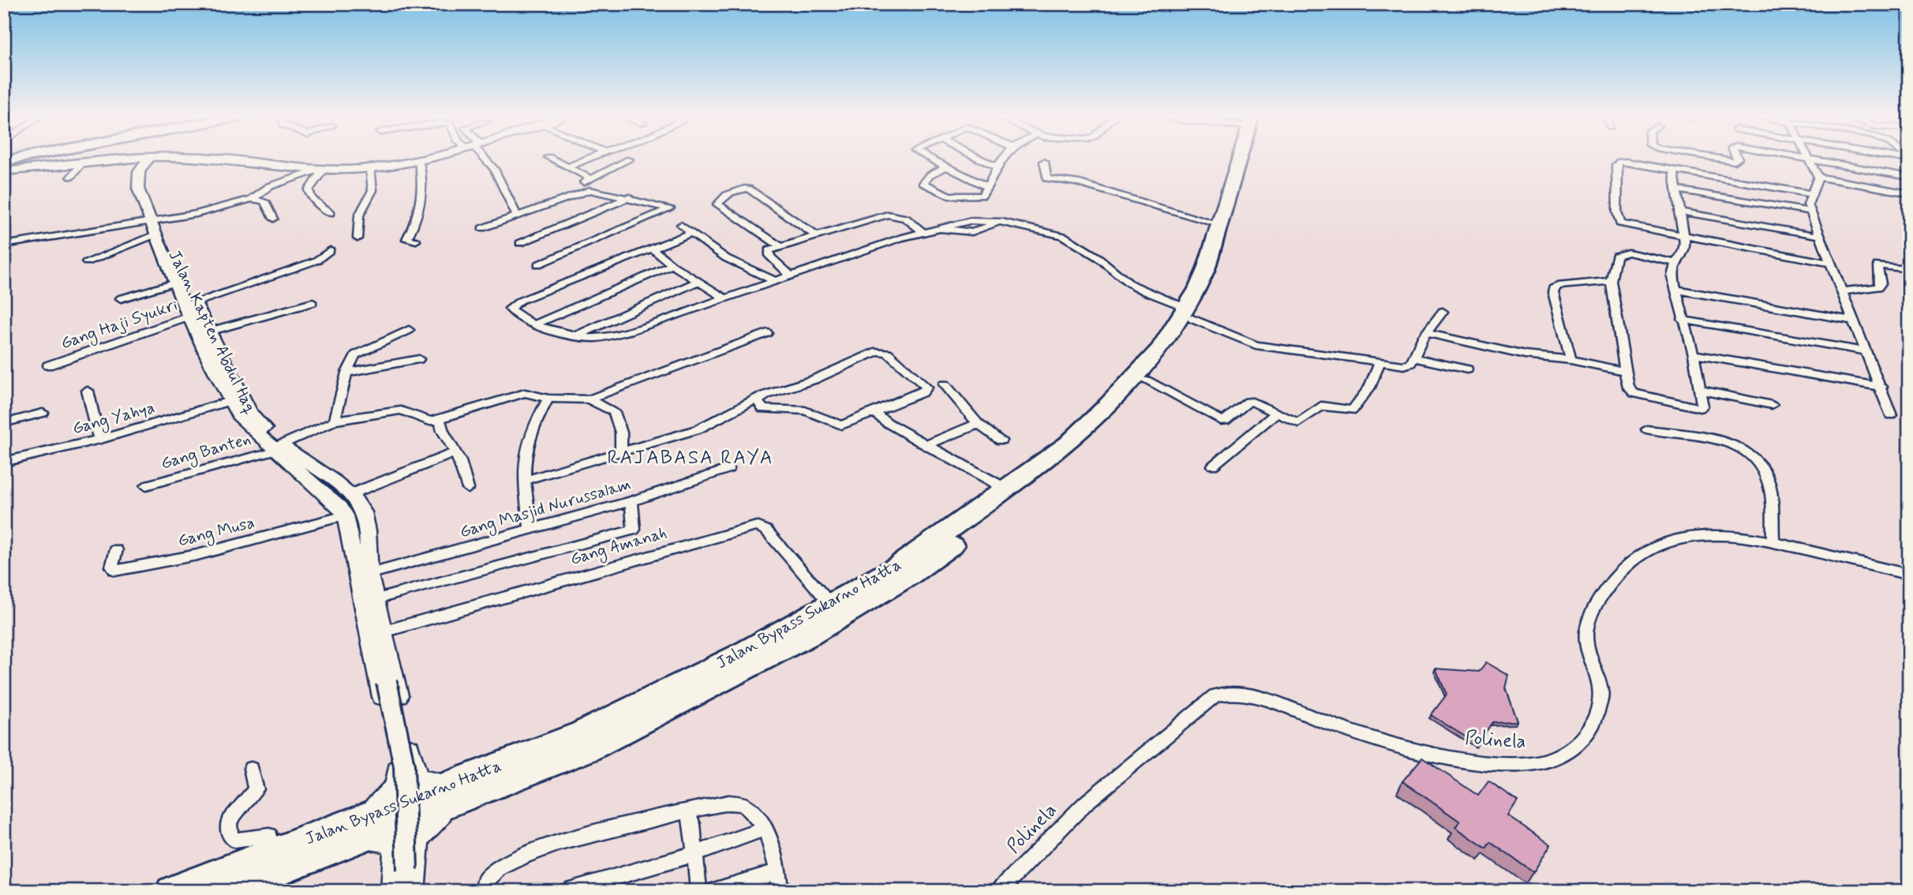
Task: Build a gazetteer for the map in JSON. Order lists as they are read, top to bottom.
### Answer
{
  "streets": {
    "highway": ["Jalan Bypass Sukarno Hatta"],
    "street": [
      "Gang Haji Syukri",
      "Jalan Kapten Abdul Haq",
      "Gang Yahya",
      "Gang Banten",
      "Gang Masjid Nurussalam",
      "Gang Musa",
      "Gang Amanah",
      "Polinela"
    ]
  },
  "crossings": [
    ["Gang Haji Syukri", "Jalan Kapten Abdul Haq"],
    ["Jalan Kapten Abdul Haq", "Gang Yahya"],
    ["Jalan Kapten Abdul Haq", "Gang Banten"],
    ["Jalan Kapten Abdul Haq", "Gang Masjid Nurussalam"],
    ["Jalan Kapten Abdul Haq", "Gang Musa"],
    ["Jalan Kapten Abdul Haq", "Gang Amanah"],
    ["Jalan Kapten Abdul Haq", "Jalan Bypass Sukarno Hatta"],
    ["Gang Amanah", "Jalan Bypass Sukarno Hatta"]
  ],
  "districts": ["RAJABASA RAYA"]
}
